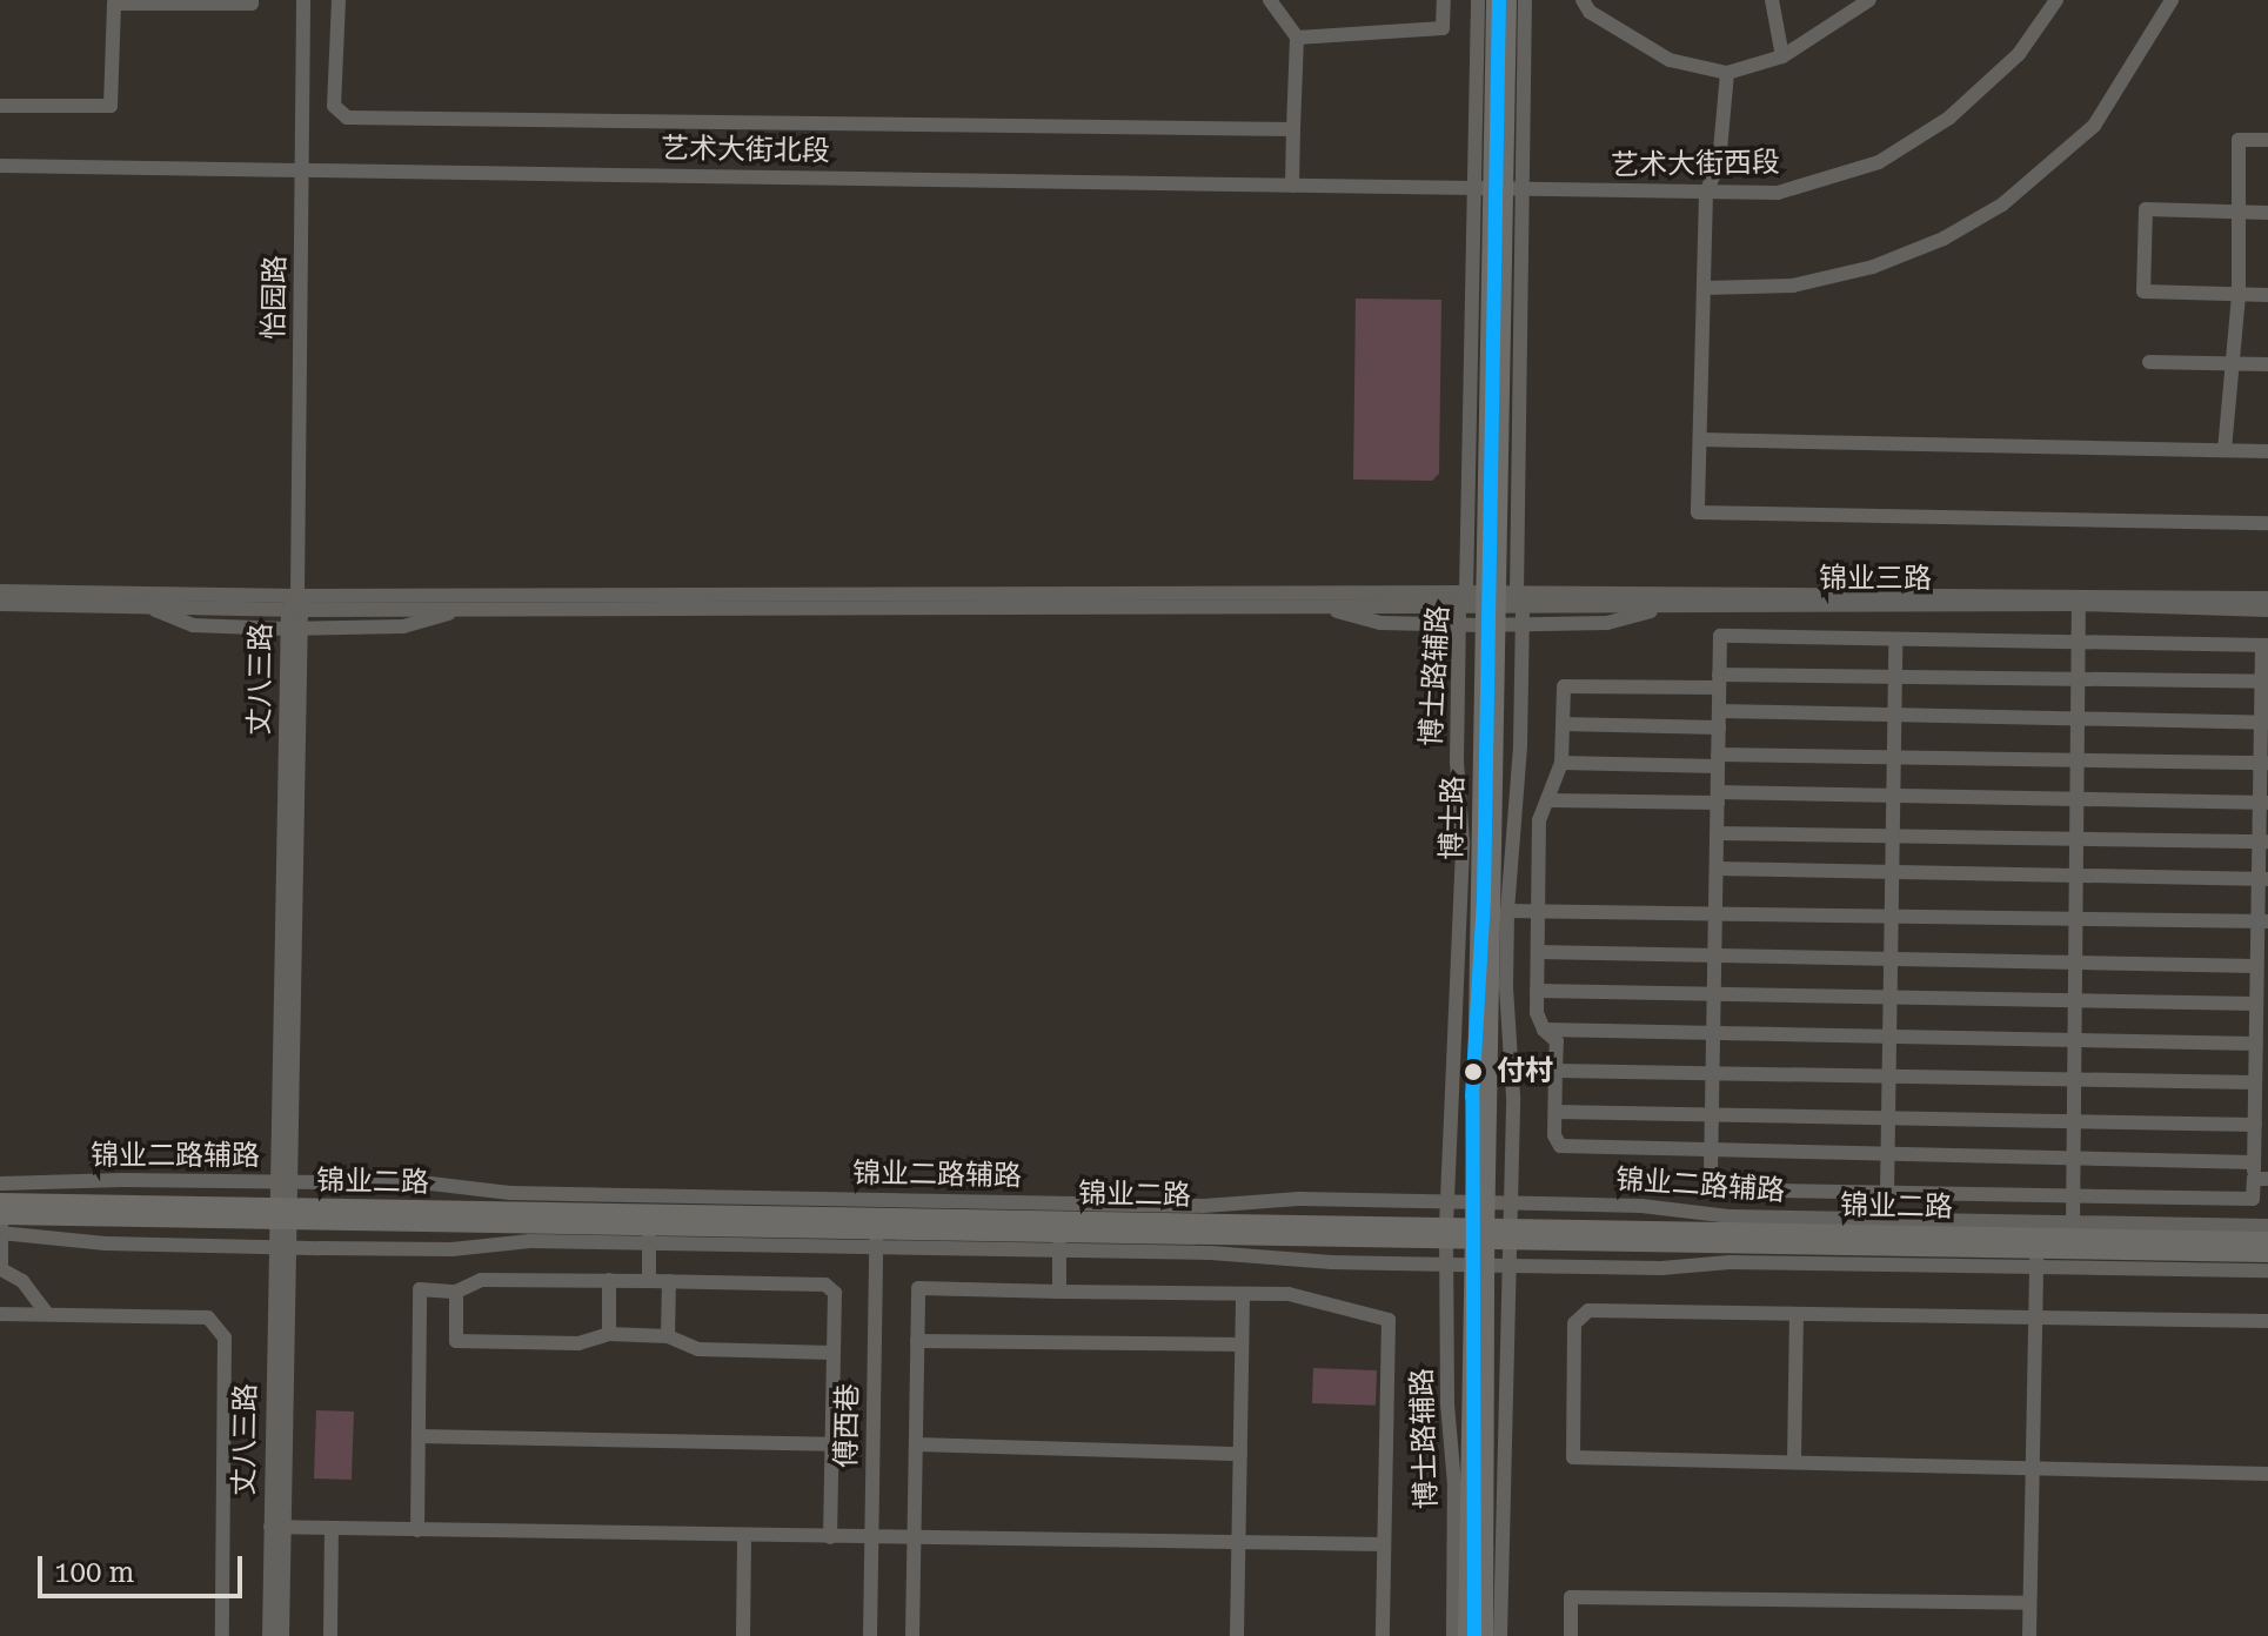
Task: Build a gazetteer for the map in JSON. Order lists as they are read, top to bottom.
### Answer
{
  "streets": {
    "main road": ["博士路", "锦业二路"],
    "street": [
      "艺术大街北段",
      "艺术大街西段",
      "怡园路",
      "锦业三路",
      "博士路辅路",
      "丈八三路",
      "锦业二路辅路",
      "傅西巷"
    ]
  },
  "crossings": [
    ["艺术大街北段", "艺术大街西段"],
    ["艺术大街北段", "怡园路"],
    ["艺术大街北段", "博士路辅路"],
    ["艺术大街北段", "博士路"],
    ["艺术大街西段", "博士路辅路"],
    ["艺术大街西段", "博士路"],
    ["怡园路", "丈八三路"],
    ["锦业三路", "博士路辅路"],
    ["锦业三路", "博士路"],
    ["博士路辅路", "博士路"],
    ["博士路辅路", "锦业二路辅路"],
    ["博士路辅路", "锦业二路"],
    ["丈八三路", "锦业二路辅路"],
    ["丈八三路", "锦业二路"],
    ["博士路", "锦业二路辅路"],
    ["博士路", "锦业二路"],
    ["锦业二路辅路", "锦业二路"],
    ["锦业二路", "傅西巷"]
  ],
  "places": ["付村"],
  "scale_bar": "100 m"
}
